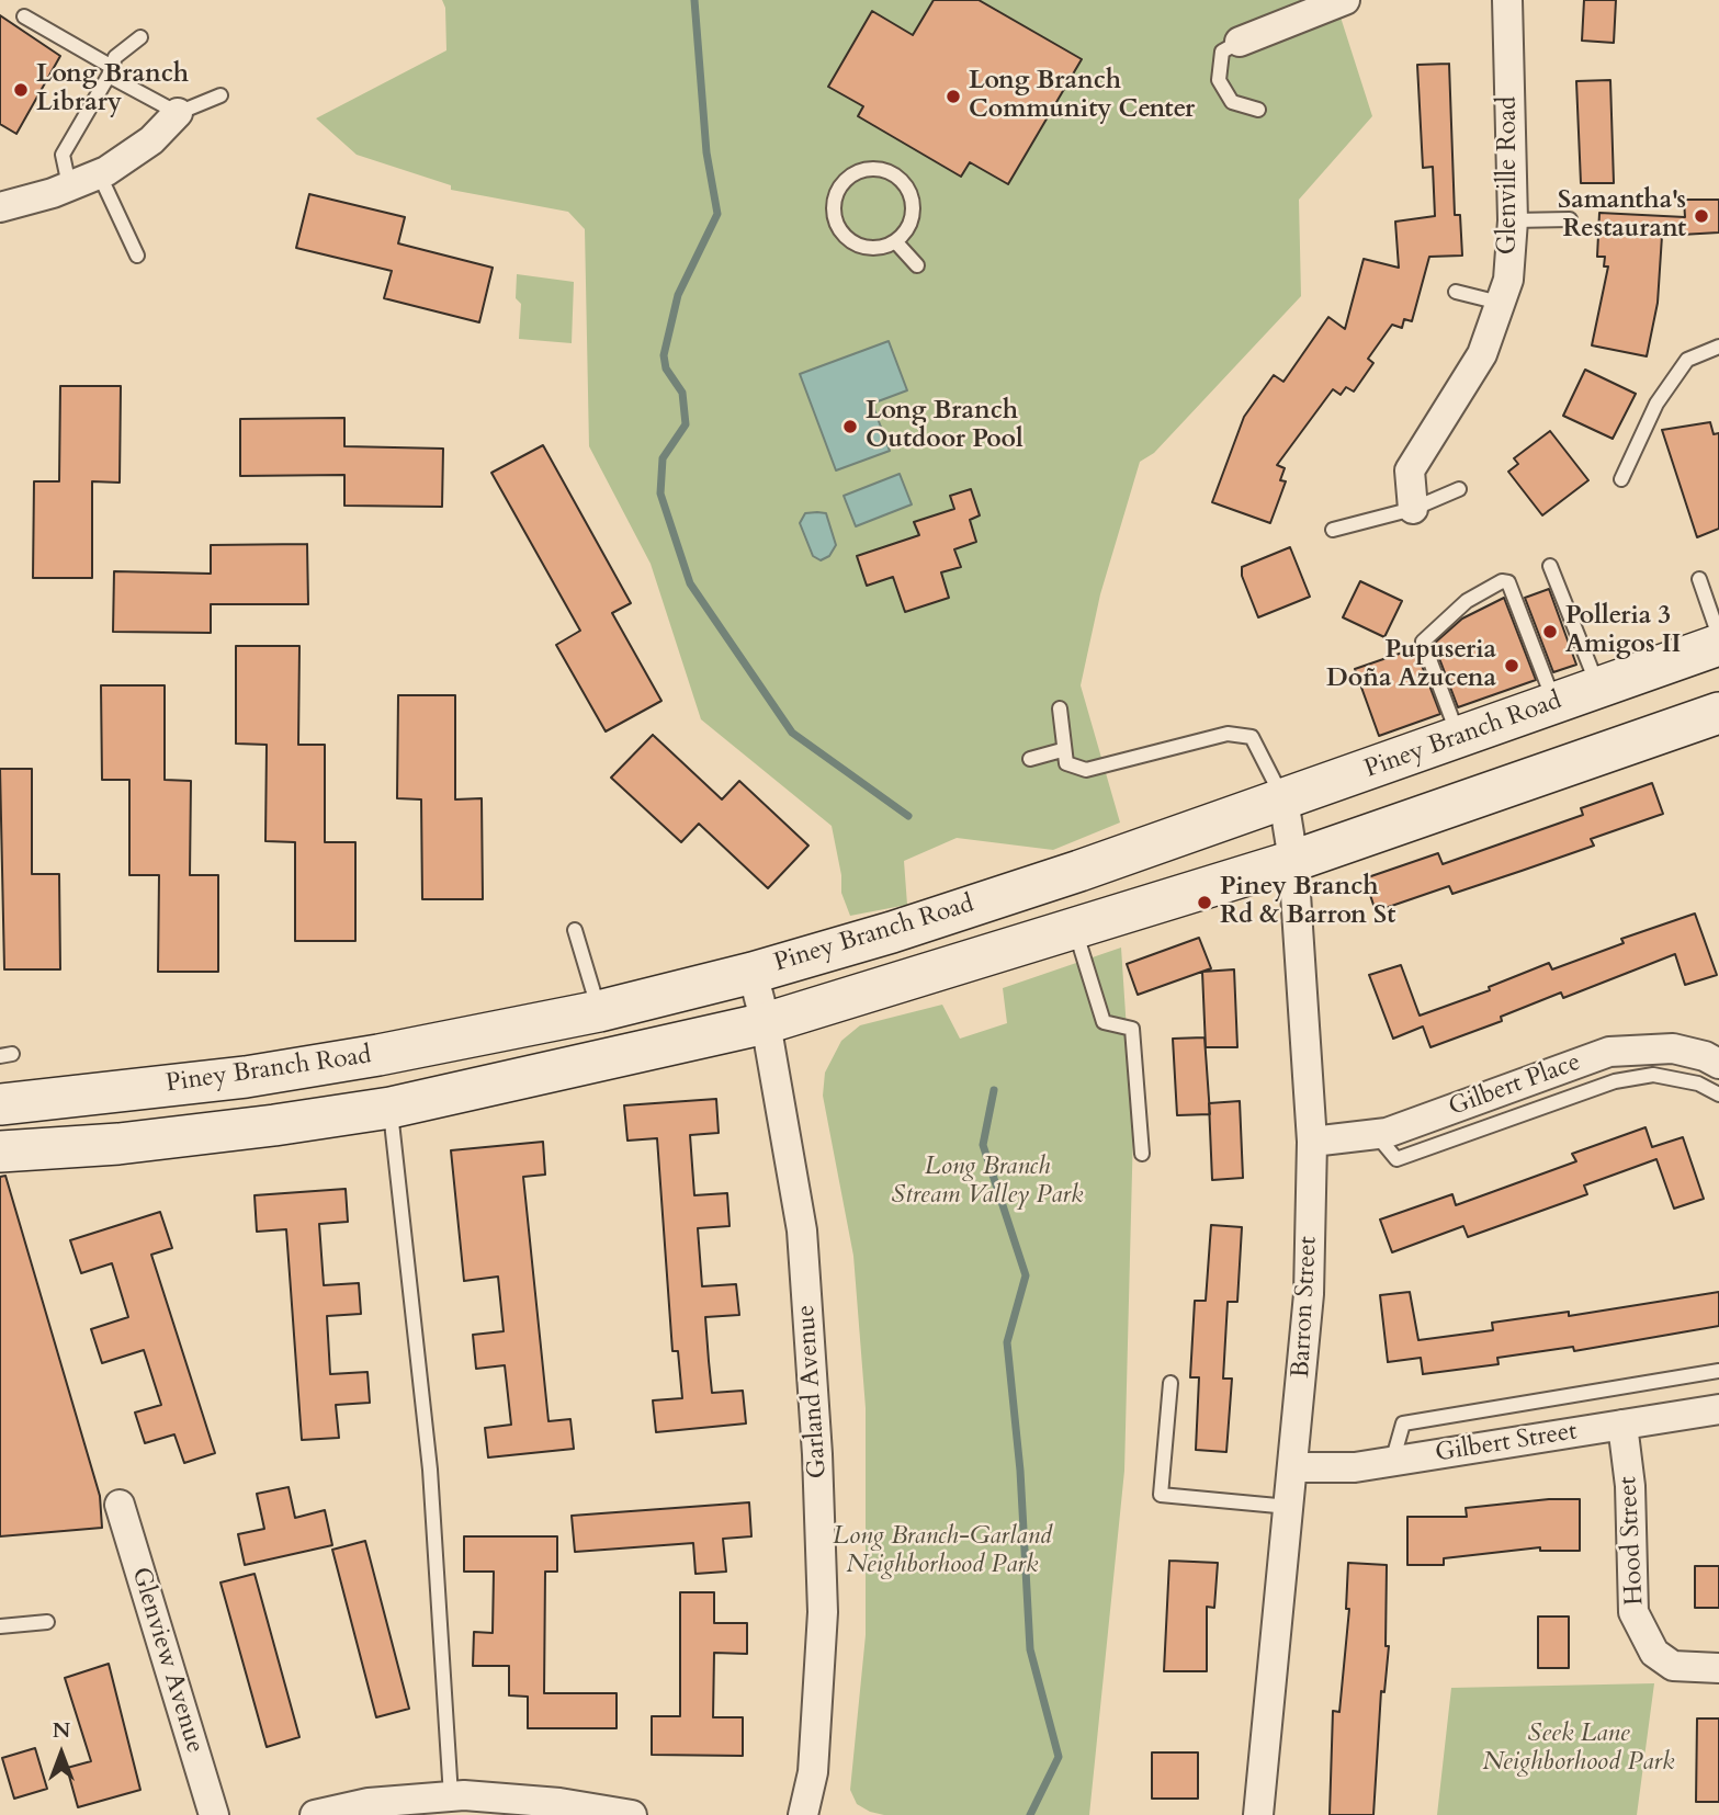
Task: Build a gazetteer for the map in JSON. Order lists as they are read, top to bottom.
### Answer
{
  "streets": {
    "main road": ["Piney Branch Road"],
    "street": [
      "Glenville Road",
      "Gilbert Place",
      "Barron Street",
      "Garland Avenue",
      "Gilbert Street",
      "Hood Street",
      "Glenview Avenue"
    ]
  },
  "crossings": [
    ["Piney Branch Road", "Barron Street"],
    ["Piney Branch Road", "Garland Avenue"],
    ["Gilbert Place", "Barron Street"],
    ["Barron Street", "Gilbert Street"],
    ["Gilbert Street", "Hood Street"]
  ],
  "parks": ["Long Branch Stream Valley Park", "Long Branch-Garland Neighborhood Park", "Seek Lane Neighborhood Park"],
  "places": [
    "Long Branch Library",
    "Long Branch Community Center",
    "Samantha's Restaurant",
    "Long Branch Outdoor Pool",
    "Polleria 3 Amigos II",
    "Pupuseria Doña Azucena",
    "Piney Branch Rd & Barron St"
  ],
  "north": "top"
}
